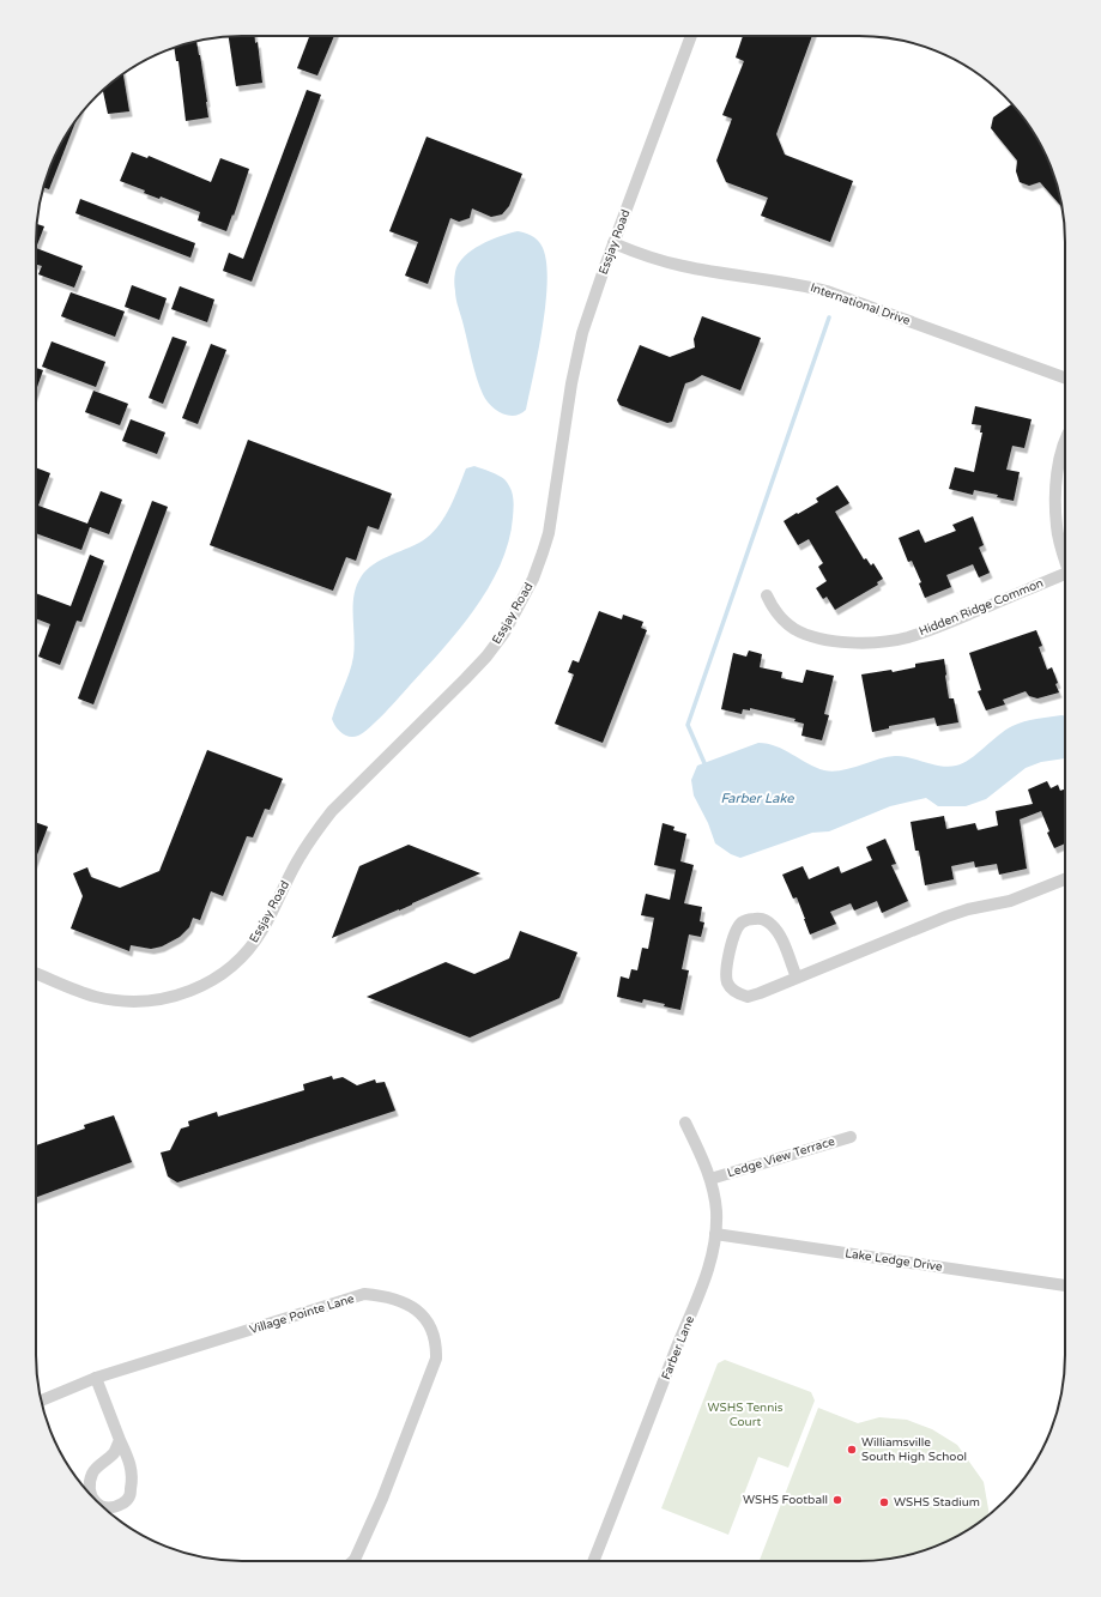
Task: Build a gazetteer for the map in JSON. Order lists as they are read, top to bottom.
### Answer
{
  "streets": {
    "street": [
      "Essjay Road",
      "International Drive",
      "Hidden Ridge Common",
      "Ledge View Terrace",
      "Lake Ledge Drive",
      "Village Pointe Lane",
      "Farber Lane"
    ]
  },
  "crossings": [
    ["Essjay Road", "International Drive"],
    ["Ledge View Terrace", "Farber Lane"],
    ["Lake Ledge Drive", "Farber Lane"]
  ],
  "water": ["Farber Lake"],
  "parks": ["WSHS Tennis Court"],
  "places": ["Williamsville South High School", "WSHS Football", "WSHS Stadium"]
}
